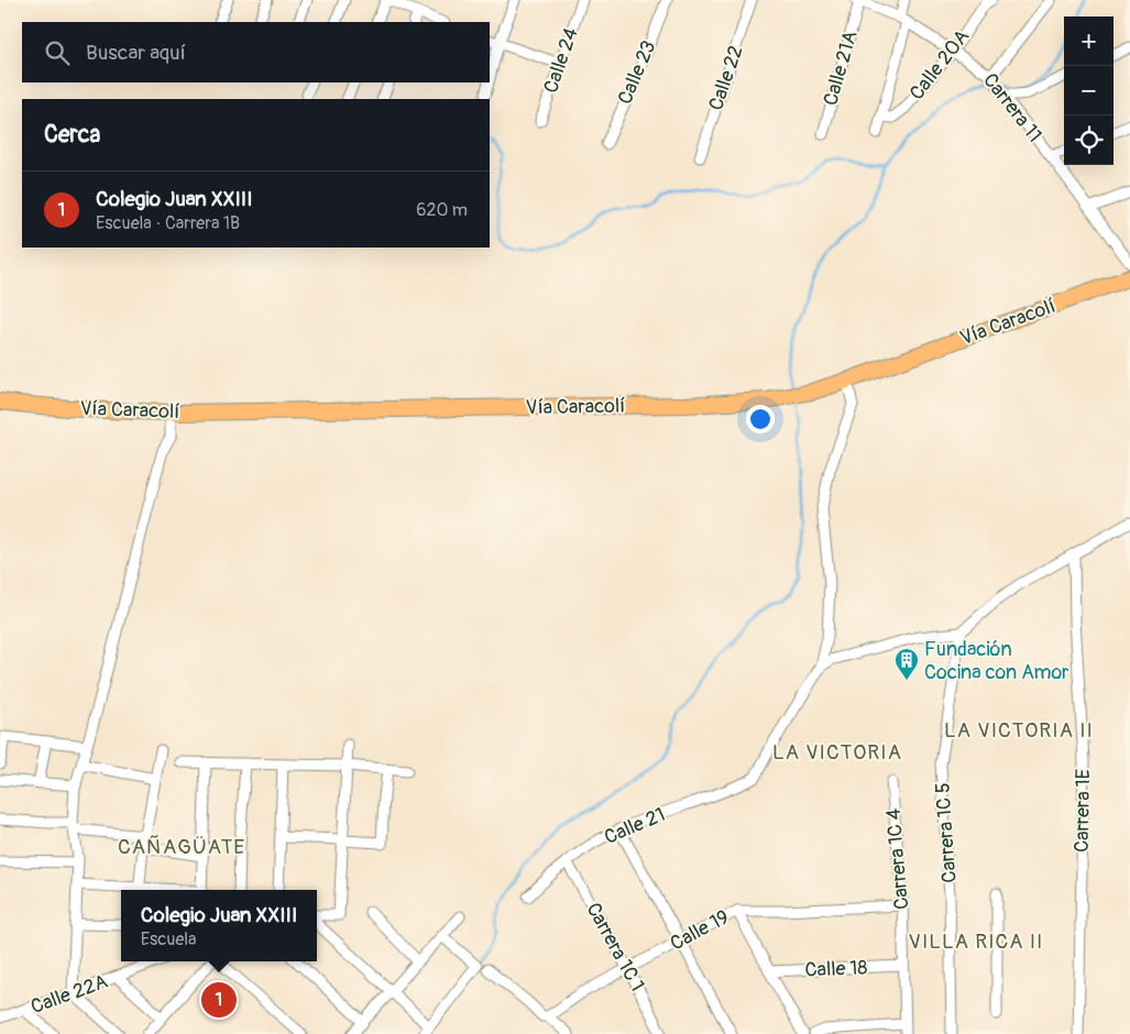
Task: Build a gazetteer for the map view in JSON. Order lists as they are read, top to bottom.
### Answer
{
  "streets": {
    "main road": ["Vía Caracolí"],
    "street": [
      "Calle 24",
      "Calle 20A",
      "Calle 21A",
      "Calle 23",
      "Calle 22",
      "Carrera 11",
      "Carrera 1E",
      "Calle 21",
      "Carrera 1C 5",
      "Carrera 1C 4",
      "Calle 19",
      "Carrera 1C 1",
      "Calle 18",
      "Calle 22A"
    ]
  },
  "crossings": [
    ["Calle 20A", "Carrera 11"],
    ["Calle 21A", "Carrera 11"],
    ["Calle 21", "Carrera 1C 1"],
    ["Carrera 1C 4", "Calle 19"],
    ["Carrera 1C 4", "Calle 18"],
    ["Calle 19", "Carrera 1C 1"]
  ],
  "districts": [
    "LA VICTORIA II",
    "LA VICTORIA",
    "CAÑAGÜATE",
    "VILLA RICA II"
  ],
  "places": {
    "building": ["Fundación Cocina con Amor"]
  },
  "page": {
    "map_buttons": ["+", "−"],
    "search": "Buscar aquí",
    "heading": "Cerca",
    "list": [
      {
        "mark": "1",
        "name": "Colegio Juan XXIII",
        "note": "Escuela · Carrera 1B",
        "value": "620 m"
      }
    ],
    "popup": ["Colegio Juan XXIII", "Escuela"],
    "pins": "1"
  }
}
